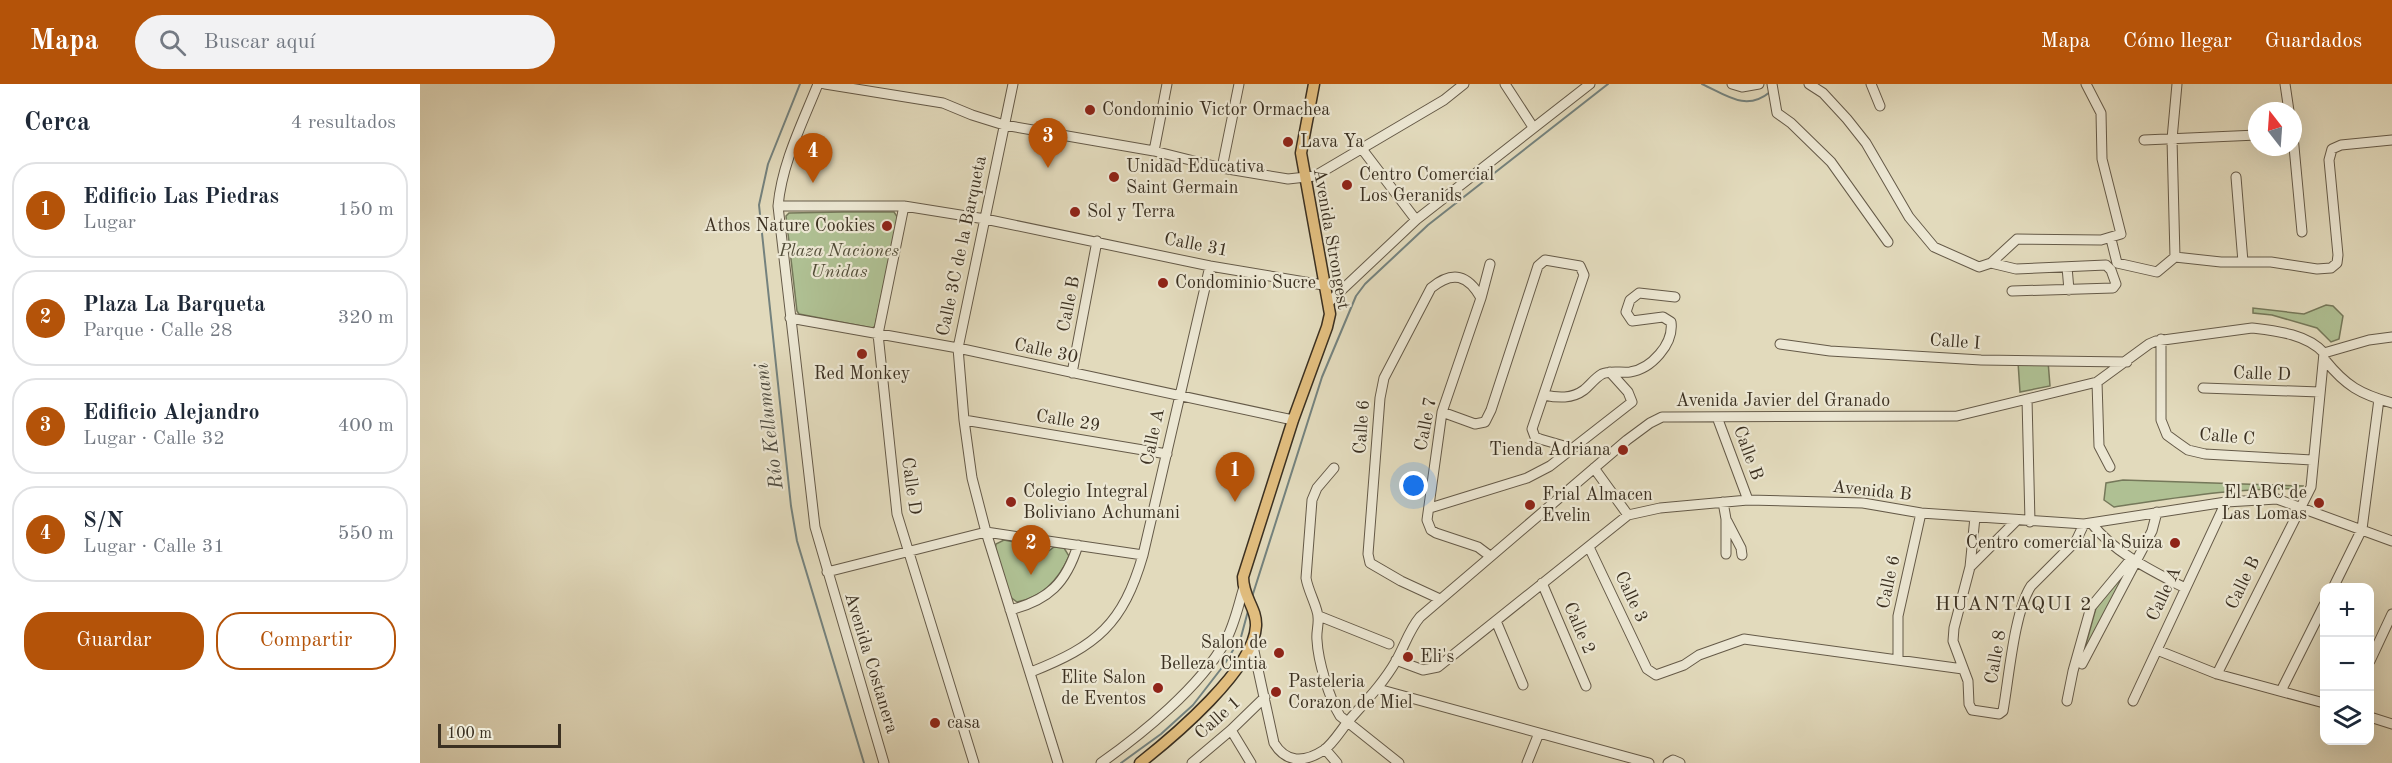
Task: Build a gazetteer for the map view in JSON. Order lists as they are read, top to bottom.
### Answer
{
  "streets": {
    "main road": ["Avenida Strongest"],
    "street": [
      "Calle 31",
      "Calle 3C de la Barqueta",
      "Calle B",
      "Calle I",
      "Calle 30",
      "Calle D",
      "Avenida Javier del Granado",
      "Calle 29",
      "Calle 7",
      "Calle 6",
      "Calle A",
      "Calle C",
      "Avenida B",
      "Calle 3",
      "Calle 2",
      "Calle 8",
      "Avenida Costanera",
      "Calle 1"
    ]
  },
  "crossings": [
    ["Avenida Strongest", "Calle 31"],
    ["Avenida Strongest", "Calle 30"],
    ["Calle 31", "Calle 3C de la Barqueta"],
    ["Calle 31", "Calle B"],
    ["Calle 31", "Calle D"],
    ["Calle 31", "Calle A"],
    ["Calle 31", "Avenida Costanera"],
    ["Calle 3C de la Barqueta", "Calle 30"],
    ["Calle 3C de la Barqueta", "Calle 29"],
    ["Calle 3C de la Barqueta", "Calle A"],
    ["Calle B", "Calle 30"],
    ["Calle B", "Calle D"],
    ["Calle B", "Avenida Javier del Granado"],
    ["Calle B", "Calle C"],
    ["Calle B", "Avenida B"],
    ["Calle I", "Avenida Javier del Granado"],
    ["Calle 30", "Calle D"],
    ["Calle 30", "Calle A"],
    ["Calle 30", "Avenida Costanera"],
    ["Avenida Javier del Granado", "Calle 7"],
    ["Avenida Javier del Granado", "Calle 6"],
    ["Avenida Javier del Granado", "Calle C"],
    ["Avenida Javier del Granado", "Avenida B"],
    ["Avenida Javier del Granado", "Calle 1"],
    ["Calle 29", "Calle A"],
    ["Calle 7", "Calle 6"],
    ["Calle 6", "Avenida B"],
    ["Calle 6", "Calle 3"],
    ["Calle A", "Avenida B"],
    ["Avenida B", "Calle 3"],
    ["Avenida B", "Calle 2"],
    ["Avenida B", "Calle 8"]
  ],
  "districts": ["HUANTAQUI 2"],
  "water": ["Río Kellumani"],
  "parks": ["Plaza Naciones Unidas"],
  "places": [
    "Condominio Victor Ormachea",
    "Lava Ya",
    "Unidad Educativa Saint Germain",
    "Centro Comercial Los Geranids",
    "Sol y Terra",
    "Athos Nature Cookies",
    "Condominio Sucre",
    "Red Monkey",
    "Tienda Adriana",
    "Colegio Integral Boliviano Achumani",
    "El ABC de Las Lomas",
    "Frial Almacen Evelin",
    "Centro comercial la Suiza",
    "Salon de Belleza Cintia",
    "Eli's",
    "Elite Salon de Eventos",
    "Pasteleria Corazon de Miel",
    "casa"
  ],
  "scale_bar": "100 m",
  "north": "top",
  "page": {
    "header": "Mapa",
    "search": "Buscar aquí",
    "nav": ["Mapa", "Cómo llegar", "Guardados"],
    "heading": ["Cerca", "4 resultados"],
    "pins": [
      "3",
      "4",
      "1",
      "2"
    ],
    "list": [
      {
        "mark": "1",
        "name": "Edificio Las Piedras",
        "note": "Lugar",
        "value": "150 m"
      },
      {
        "mark": "2",
        "name": "Plaza La Barqueta",
        "note": "Parque · Calle 28",
        "value": "320 m"
      },
      {
        "mark": "3",
        "name": "Edificio Alejandro",
        "note": "Lugar · Calle 32",
        "value": "400 m"
      },
      {
        "mark": "4",
        "name": "S/N",
        "note": "Lugar · Calle 31",
        "value": "550 m"
      }
    ],
    "map_buttons": ["+", "−"],
    "buttons": ["Guardar", "Compartir"],
    "scale": "100 m"
  }
}
